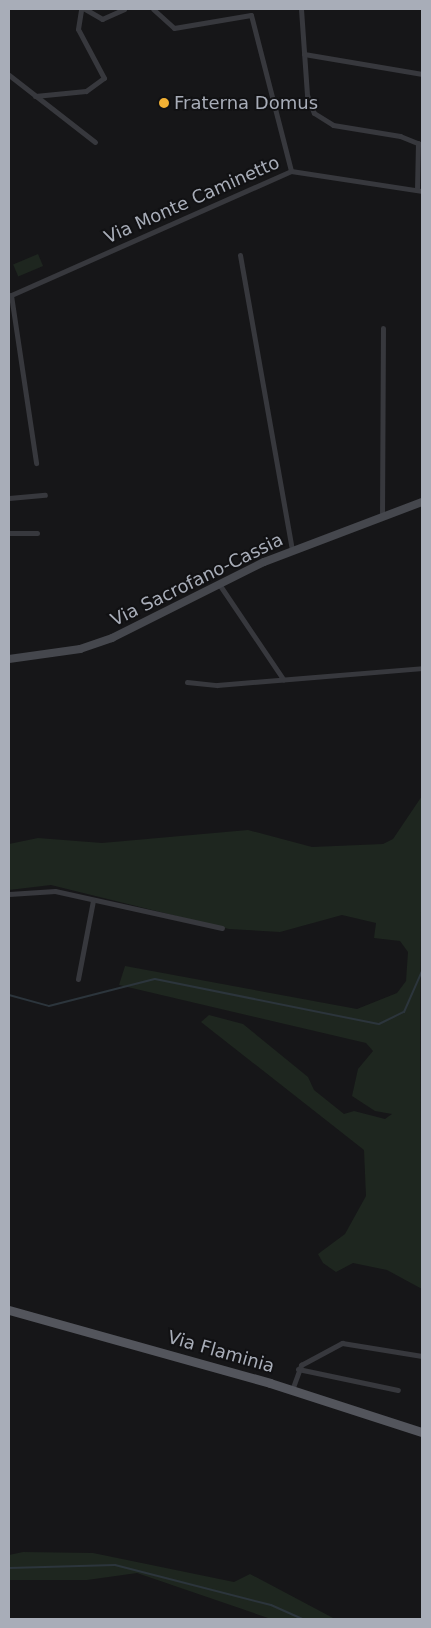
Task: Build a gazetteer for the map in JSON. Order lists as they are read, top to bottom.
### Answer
{
  "streets": {
    "main road": ["Via Flaminia"],
    "street": ["Via Monte Caminetto", "Via Sacrofano-Cassia"]
  },
  "places": ["Fraterna Domus"]
}
